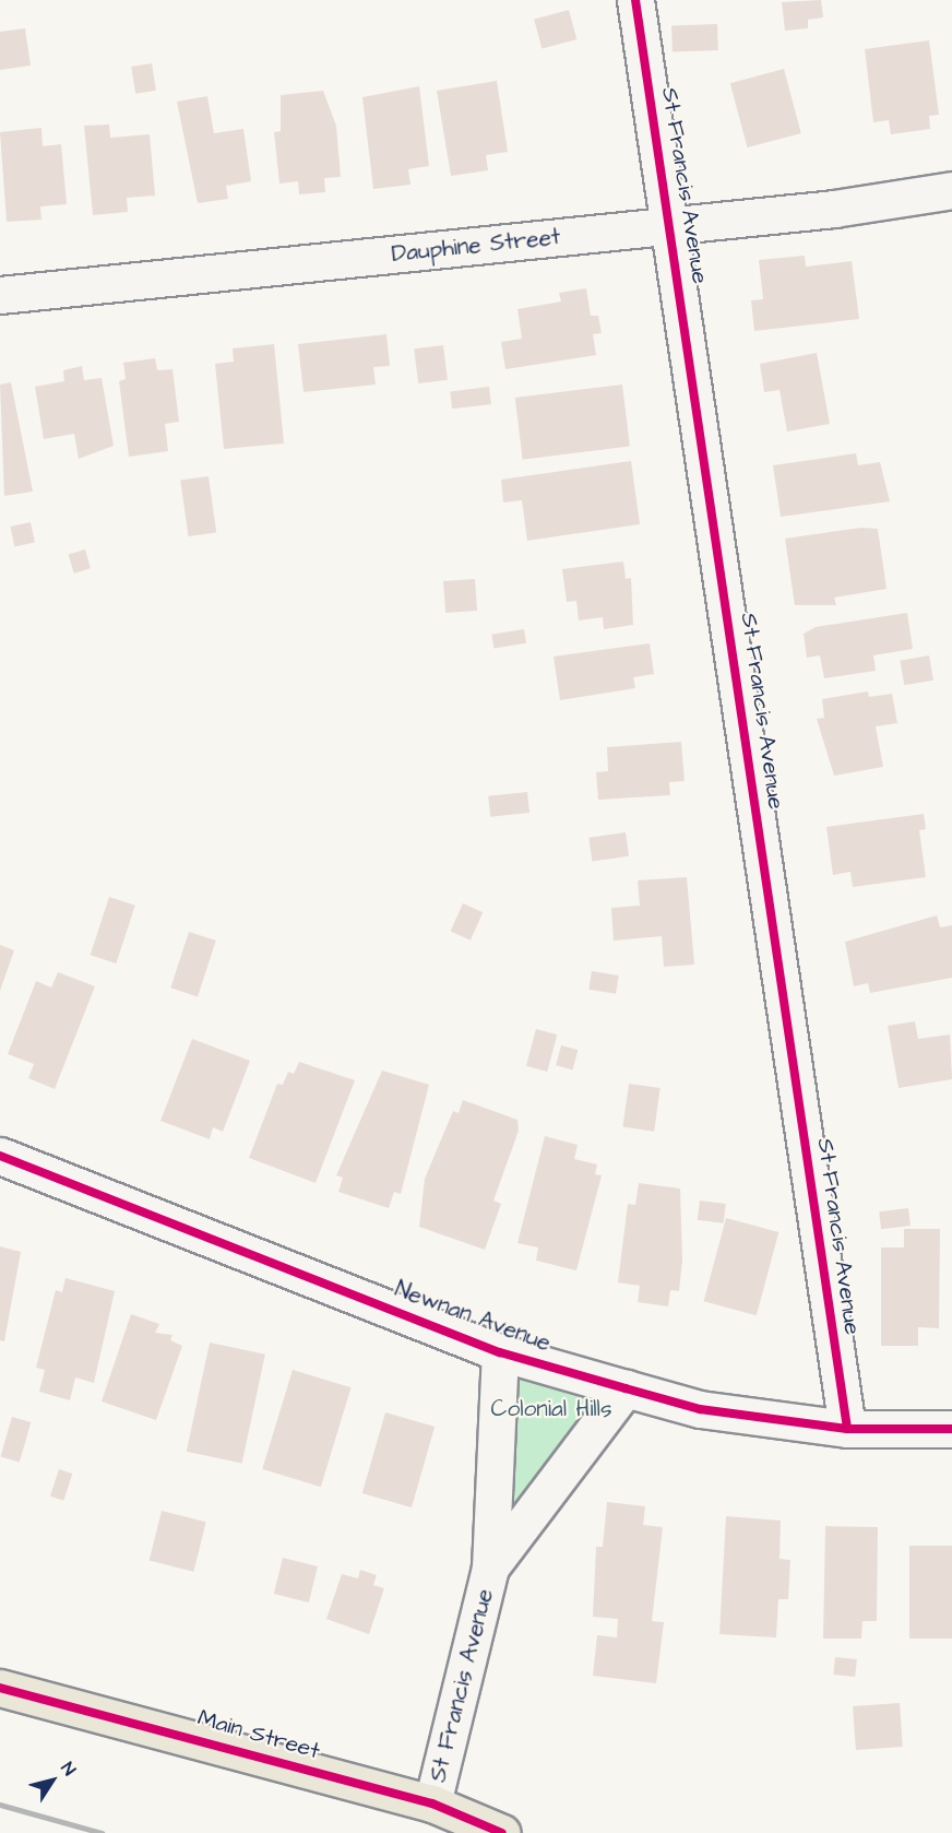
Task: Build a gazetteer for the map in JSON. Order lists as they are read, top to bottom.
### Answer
{
  "streets": {
    "main road": ["Main Street"],
    "street": ["St Francis Avenue", "Dauphine Street", "Newnan Avenue"]
  },
  "crossings": [
    ["St Francis Avenue", "Dauphine Street"],
    ["St Francis Avenue", "Newnan Avenue"],
    ["St Francis Avenue", "Main Street"]
  ],
  "parks": ["Colonial Hills"],
  "north": "top right"
}
